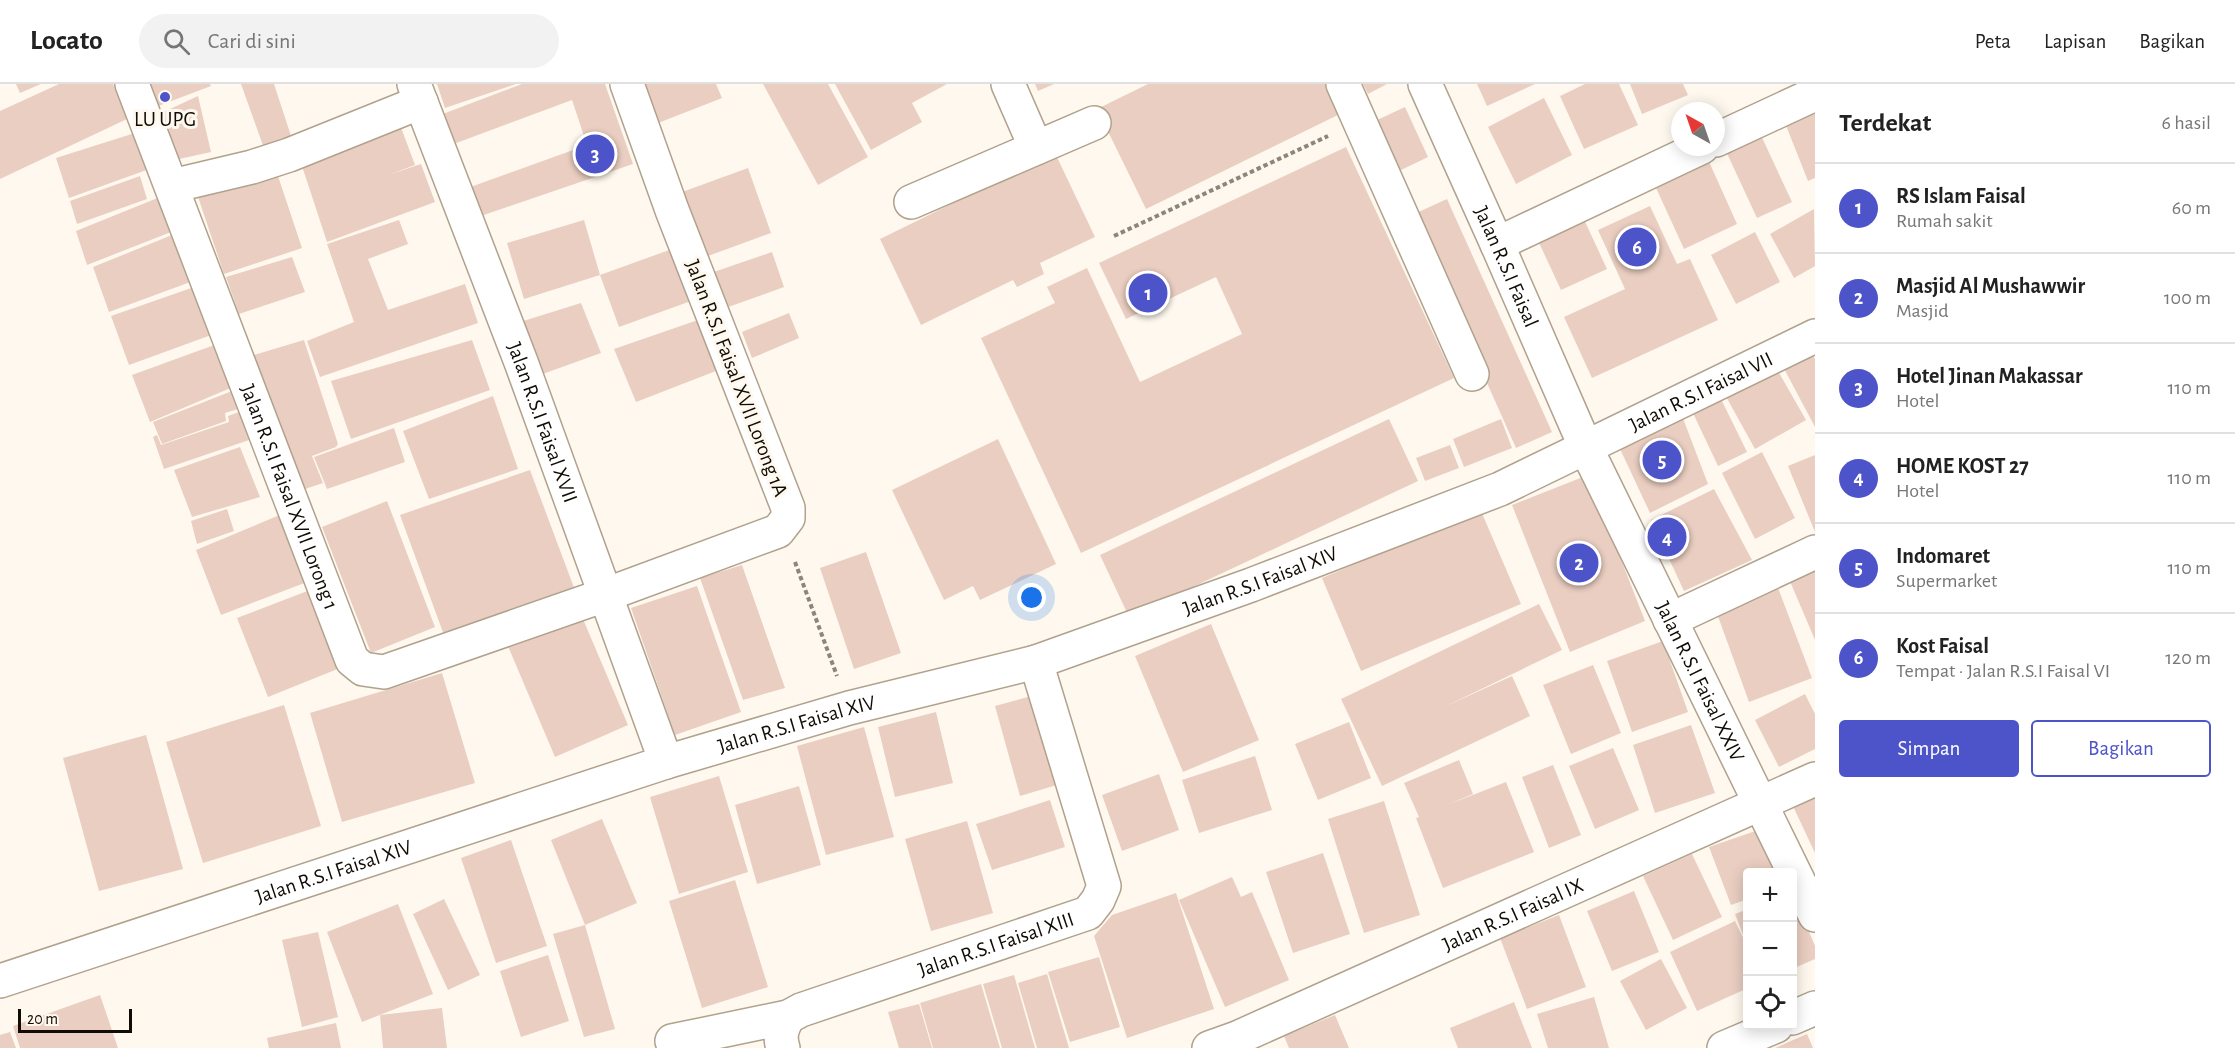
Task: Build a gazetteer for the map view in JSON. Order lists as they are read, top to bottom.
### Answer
{
  "streets": {
    "street": [
      "Jalan R.S.I Faisal",
      "Jalan R.S.I Faisal XVII Lorong 1A",
      "Jalan R.S.I Faisal VII",
      "Jalan R.S.I Faisal XVII",
      "Jalan R.S.I Faisal XVII Lorong 1",
      "Jalan R.S.I Faisal XIV",
      "Jalan R.S.I Faisal XXIV",
      "Jalan R.S.I Faisal IX",
      "Jalan R.S.I Faisal XIII"
    ]
  },
  "crossings": [
    ["Jalan R.S.I Faisal", "Jalan R.S.I Faisal VII"],
    ["Jalan R.S.I Faisal", "Jalan R.S.I Faisal XIV"],
    ["Jalan R.S.I Faisal", "Jalan R.S.I Faisal XXIV"],
    ["Jalan R.S.I Faisal XVII Lorong 1A", "Jalan R.S.I Faisal XVII"],
    ["Jalan R.S.I Faisal XVII Lorong 1A", "Jalan R.S.I Faisal XVII Lorong 1"],
    ["Jalan R.S.I Faisal VII", "Jalan R.S.I Faisal XIV"],
    ["Jalan R.S.I Faisal VII", "Jalan R.S.I Faisal XXIV"],
    ["Jalan R.S.I Faisal XVII", "Jalan R.S.I Faisal XVII Lorong 1"],
    ["Jalan R.S.I Faisal XVII", "Jalan R.S.I Faisal XIV"],
    ["Jalan R.S.I Faisal XIV", "Jalan R.S.I Faisal XXIV"],
    ["Jalan R.S.I Faisal XIV", "Jalan R.S.I Faisal XIII"],
    ["Jalan R.S.I Faisal XXIV", "Jalan R.S.I Faisal IX"]
  ],
  "places": ["LU UPG"],
  "scale_bar": "20 m",
  "north": "top left",
  "page": {
    "header": "Locato",
    "search": "Cari di sini",
    "nav": ["Peta", "Lapisan", "Bagikan"],
    "heading": ["Terdekat", "6 hasil"],
    "pins": [
      "3",
      "6",
      "1",
      "5",
      "4",
      "2"
    ],
    "list": [
      {
        "mark": "1",
        "name": "RS Islam Faisal",
        "note": "Rumah sakit",
        "value": "60 m"
      },
      {
        "mark": "2",
        "name": "Masjid Al Mushawwir",
        "note": "Masjid",
        "value": "100 m"
      },
      {
        "mark": "3",
        "name": "Hotel Jinan Makassar",
        "note": "Hotel",
        "value": "110 m"
      },
      {
        "mark": "4",
        "name": "HOME KOST 27",
        "note": "Hotel",
        "value": "110 m"
      },
      {
        "mark": "5",
        "name": "Indomaret",
        "note": "Supermarket",
        "value": "110 m"
      },
      {
        "mark": "6",
        "name": "Kost Faisal",
        "note": "Tempat · Jalan R.S.I Faisal VI",
        "value": "120 m"
      }
    ],
    "buttons": ["Simpan", "Bagikan"],
    "map_buttons": ["+", "−"],
    "scale": "20 m"
  }
}
